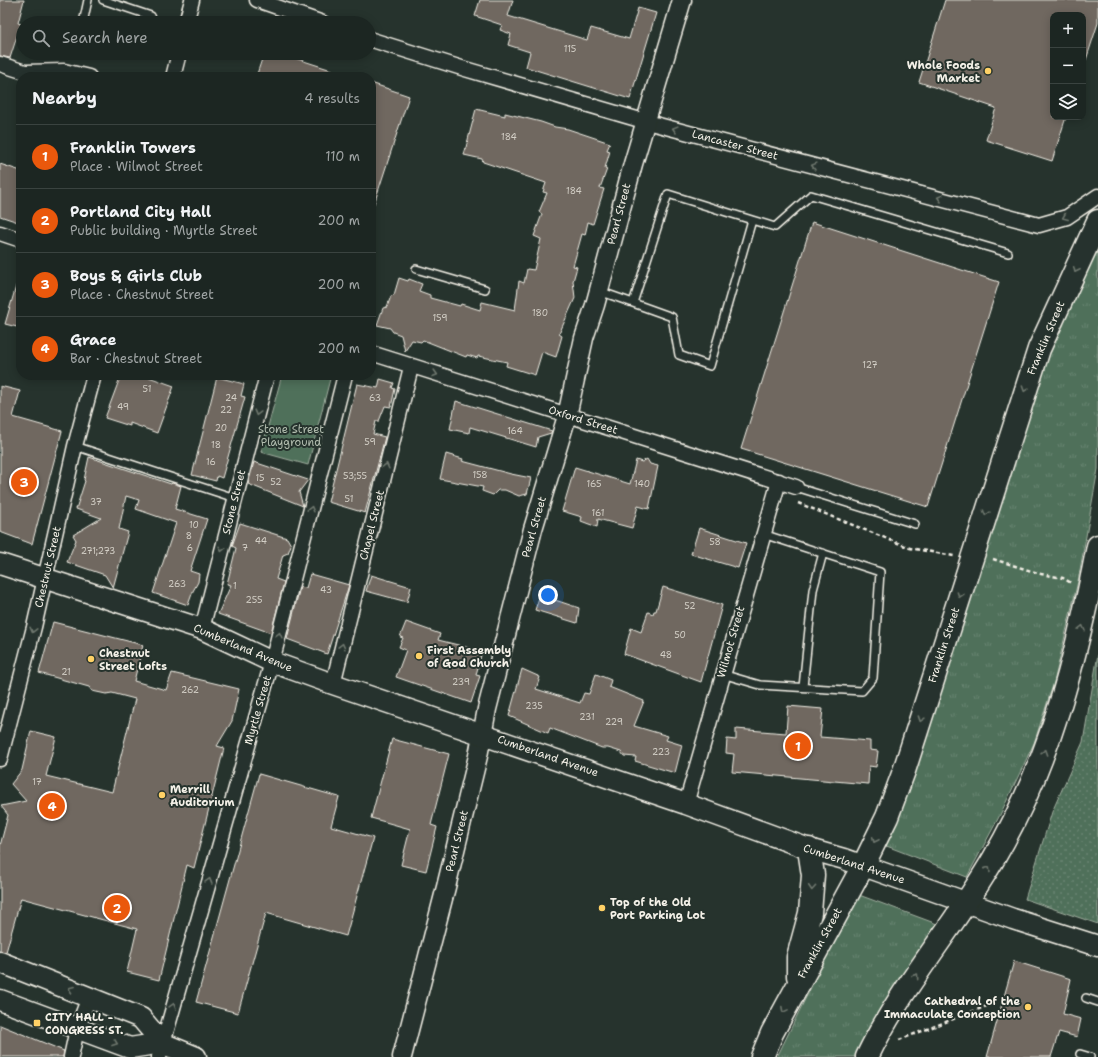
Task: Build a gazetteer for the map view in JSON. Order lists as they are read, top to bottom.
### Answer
{
  "streets": {
    "main road": ["Franklin Street", "Cumberland Avenue"],
    "street": [
      "Lancaster Street",
      "Pearl Street",
      "Oxford Street",
      "Stone Street",
      "Chapel Street",
      "Chestnut Street",
      "Wilmot Street",
      "Myrtle Street"
    ]
  },
  "crossings": [
    ["Lancaster Street", "Pearl Street"],
    ["Pearl Street", "Oxford Street"],
    ["Pearl Street", "Cumberland Avenue"],
    ["Franklin Street", "Cumberland Avenue"],
    ["Oxford Street", "Chapel Street"],
    ["Oxford Street", "Wilmot Street"],
    ["Stone Street", "Cumberland Avenue"],
    ["Chapel Street", "Cumberland Avenue"],
    ["Chestnut Street", "Cumberland Avenue"],
    ["Wilmot Street", "Cumberland Avenue"],
    ["Cumberland Avenue", "Myrtle Street"]
  ],
  "one_way": [
    "Lancaster Street",
    "Oxford Street",
    "Stone Street",
    "Chapel Street",
    "Chestnut Street",
    "Myrtle Street"
  ],
  "parks": ["Stone Street Playground"],
  "places": {
    "other": [
      "Whole Foods Market",
      "First Assembly of God Church",
      "Chestnut Street Lofts",
      "Merrill Auditorium",
      "Top of the Old Port Parking Lot",
      "Cathedral of the Immaculate Conception"
    ],
    "transit": ["CITY HALL - CONGRESS ST."]
  },
  "house_numbers": [
    "115",
    "184",
    "184",
    "180",
    "159",
    "127",
    "51",
    "24",
    "63",
    "49",
    "22",
    "20",
    "164",
    "59",
    "18",
    "16",
    "158",
    "53;55",
    "15",
    "52",
    "165",
    "140",
    "51",
    "37",
    "161",
    "10",
    "8",
    "44",
    "58",
    "6",
    "7",
    "271;273",
    "263",
    "1",
    "43",
    "255",
    "52",
    "50",
    "48",
    "21",
    "239",
    "262",
    "235",
    "231",
    "229",
    "223",
    "17"
  ],
  "page": {
    "map_buttons": ["+", "−"],
    "search": "Search here",
    "heading": ["Nearby", "4 results"],
    "list": [
      {
        "mark": "1",
        "name": "Franklin Towers",
        "note": "Place · Wilmot Street",
        "value": "110 m"
      },
      {
        "mark": "2",
        "name": "Portland City Hall",
        "note": "Public building · Myrtle Street",
        "value": "200 m"
      },
      {
        "mark": "3",
        "name": "Boys & Girls Club",
        "note": "Place · Chestnut Street",
        "value": "200 m"
      },
      {
        "mark": "4",
        "name": "Grace",
        "note": "Bar · Chestnut Street",
        "value": "200 m"
      }
    ],
    "pins": [
      "3",
      "1",
      "4",
      "2"
    ]
  }
}
